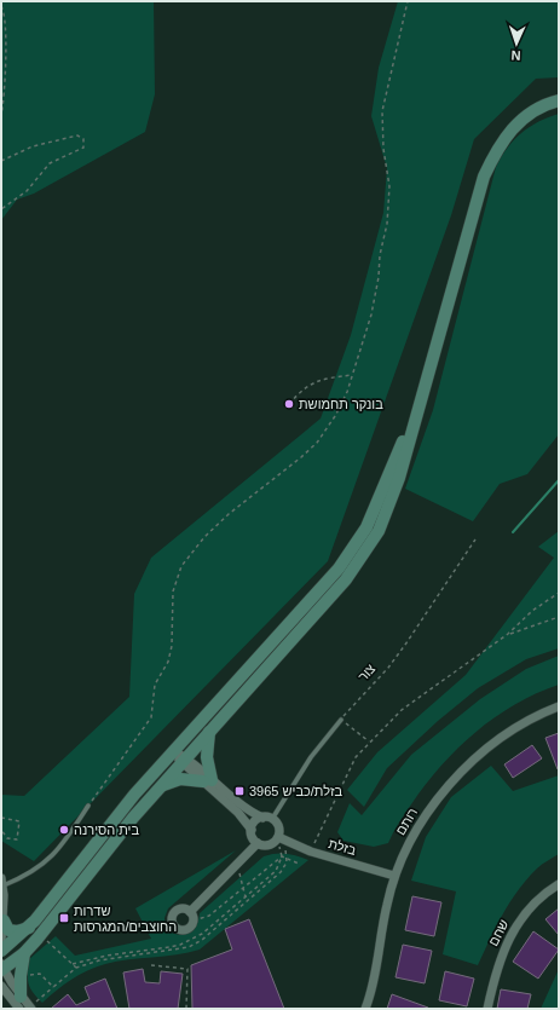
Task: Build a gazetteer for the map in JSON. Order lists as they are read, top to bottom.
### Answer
{
  "streets": {
    "street": ["רותם", "בזלת", "שחם"],
    "path": ["צור"]
  },
  "crossings": [
    ["רותם", "בזלת"]
  ],
  "places": {
    "other": ["בונקר תחמושת", "בית הסירנה"],
    "transit": ["בזלת/כביש 3965", "שדרות החוצבים/המגרסות"]
  },
  "north": "bottom"
}
